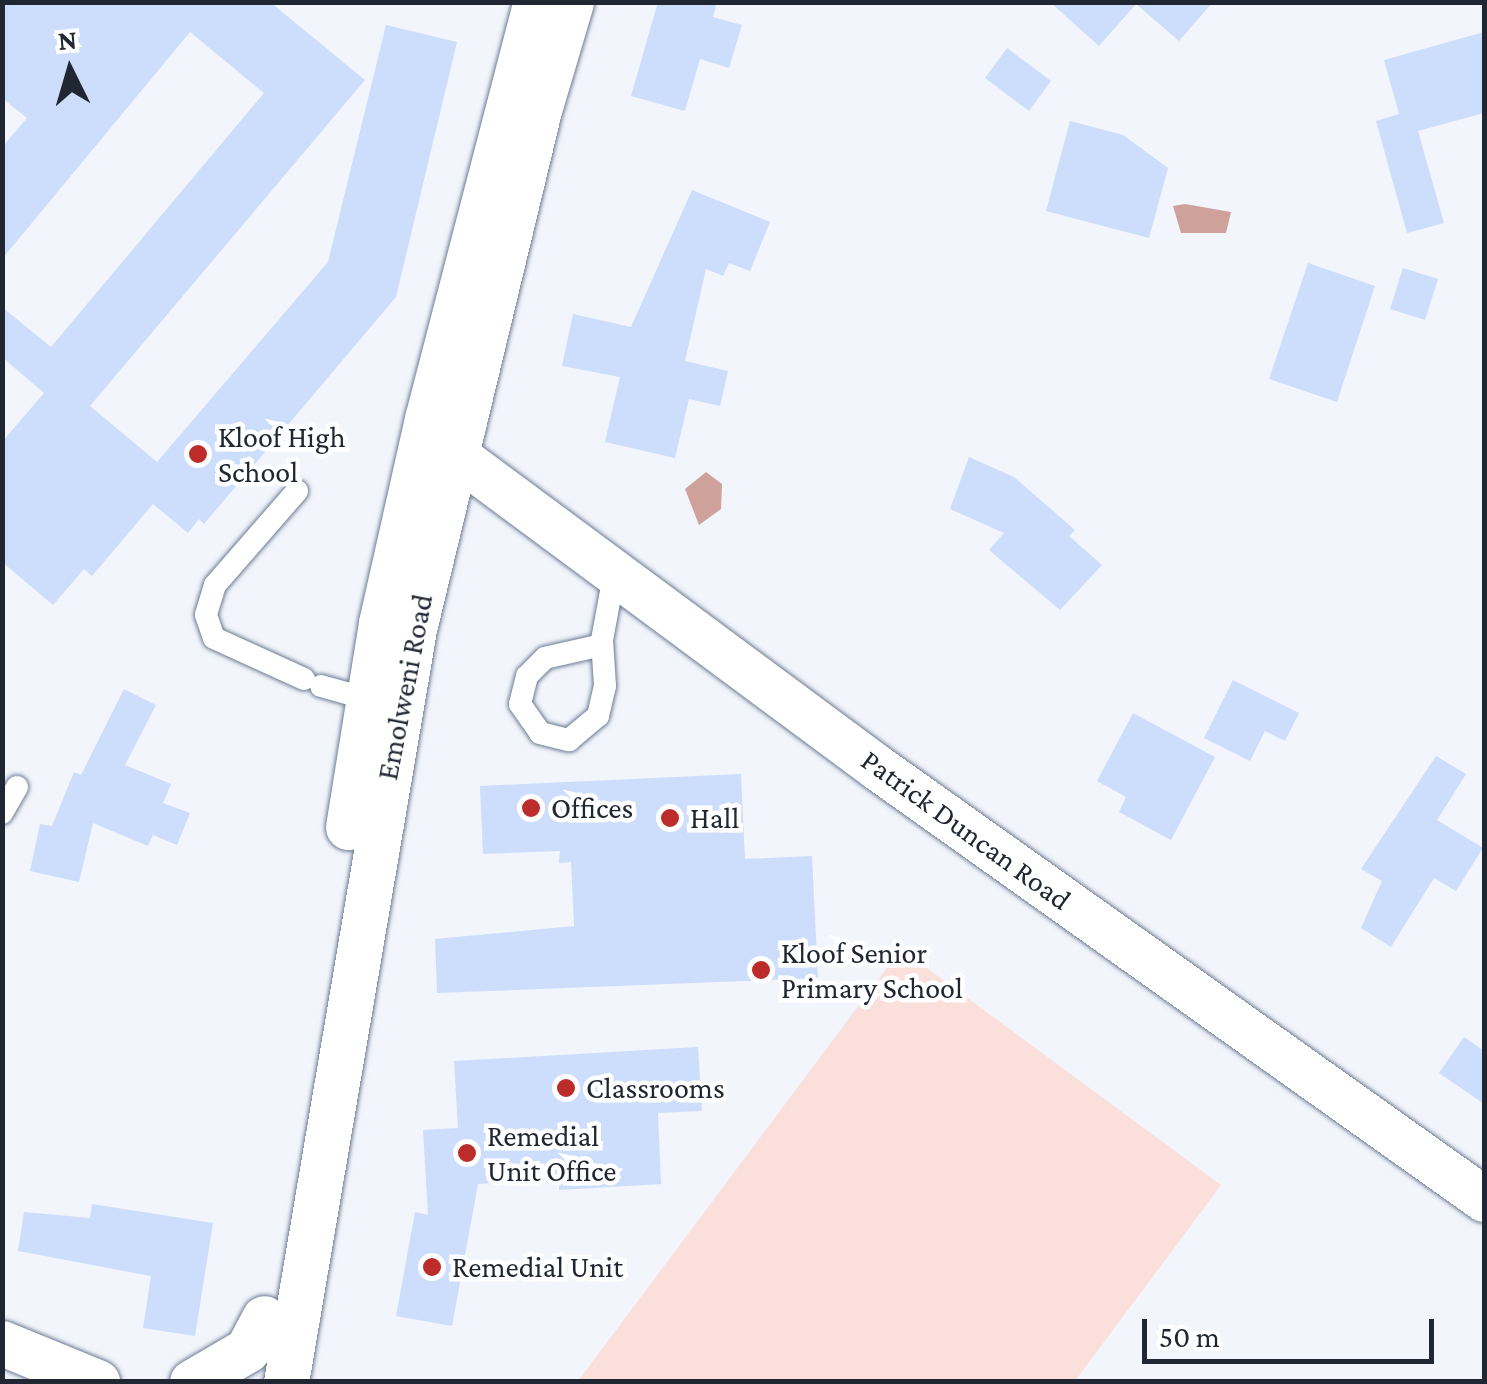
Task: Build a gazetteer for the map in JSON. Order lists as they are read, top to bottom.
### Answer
{
  "streets": {
    "street": ["Emolweni Road", "Patrick Duncan Road"]
  },
  "crossings": [
    ["Emolweni Road", "Patrick Duncan Road"]
  ],
  "places": [
    "Kloof High School",
    "Offices",
    "Hall",
    "Kloof Senior Primary School",
    "Classrooms",
    "Remedial Unit Office",
    "Remedial Unit"
  ],
  "scale_bar": "50 m",
  "north": "top"
}
